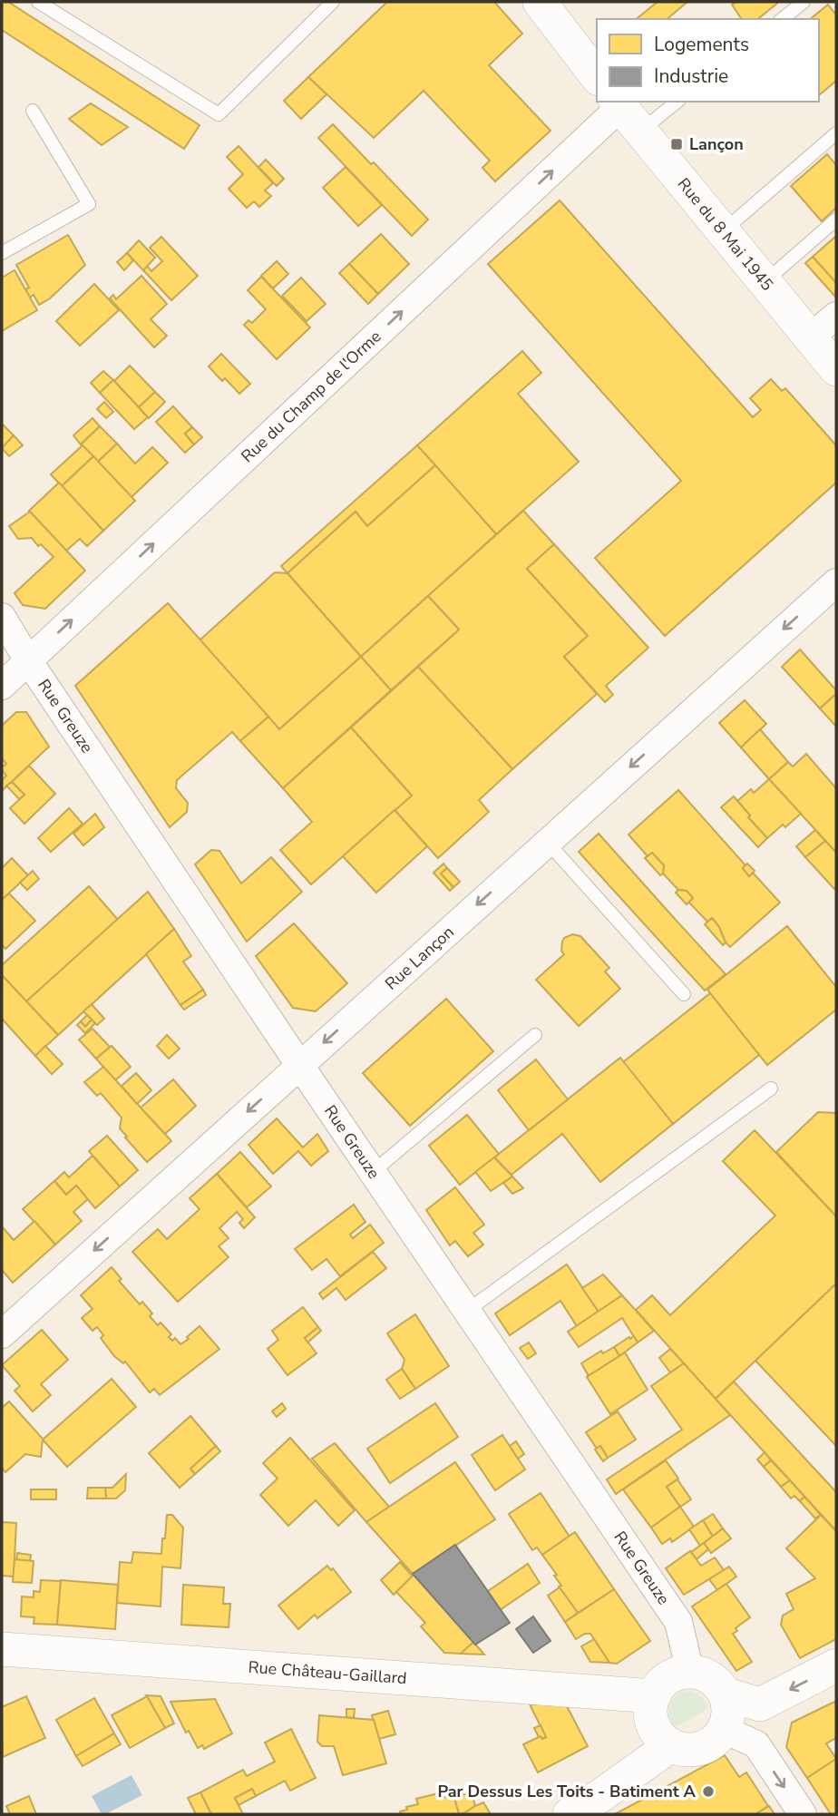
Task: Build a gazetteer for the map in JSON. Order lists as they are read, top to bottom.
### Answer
{
  "streets": {
    "street": [
      "Rue du 8 Mai 1945",
      "Rue du Champ de l'Orme",
      "Rue Greuze",
      "Rue Lançon",
      "Rue Château-Gaillard"
    ]
  },
  "crossings": [
    ["Rue du 8 Mai 1945", "Rue du Champ de l'Orme"],
    ["Rue du Champ de l'Orme", "Rue Greuze"],
    ["Rue Greuze", "Rue Lançon"],
    ["Rue Greuze", "Rue Château-Gaillard"]
  ],
  "one_way": ["Rue du Champ de l'Orme", "Rue Lançon"],
  "places": {
    "transit": ["Lançon"],
    "other": ["Par Dessus Les Toits - Batiment A"]
  },
  "legend": ["Logements", "Industrie"]
}
